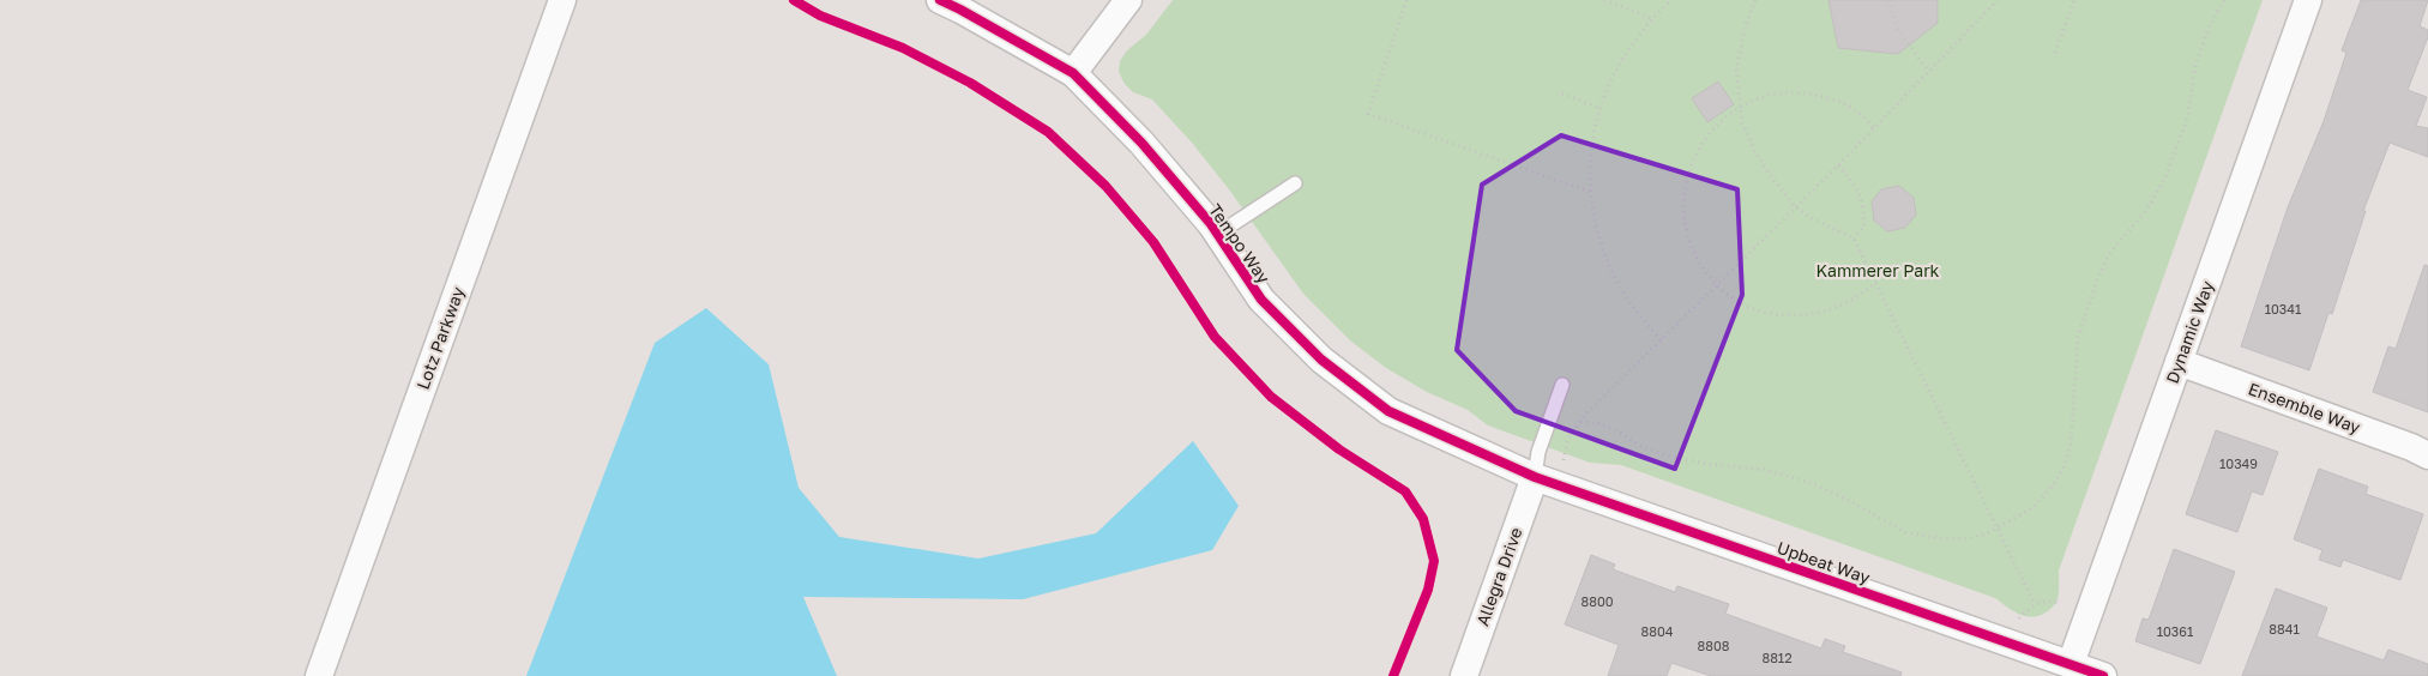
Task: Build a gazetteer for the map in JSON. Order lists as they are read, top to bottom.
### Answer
{
  "streets": {
    "street": [
      "Tempo Way",
      "Dynamic Way",
      "Lotz Parkway",
      "Ensemble Way",
      "Upbeat Way",
      "Allegra Drive"
    ]
  },
  "crossings": [
    ["Tempo Way", "Upbeat Way"],
    ["Tempo Way", "Allegra Drive"],
    ["Dynamic Way", "Ensemble Way"],
    ["Dynamic Way", "Upbeat Way"],
    ["Upbeat Way", "Allegra Drive"]
  ],
  "parks": ["Kammerer Park"],
  "house_numbers": [
    "10341",
    "10349",
    "8800",
    "8841",
    "8804",
    "10361",
    "8808",
    "8812"
  ]
}
